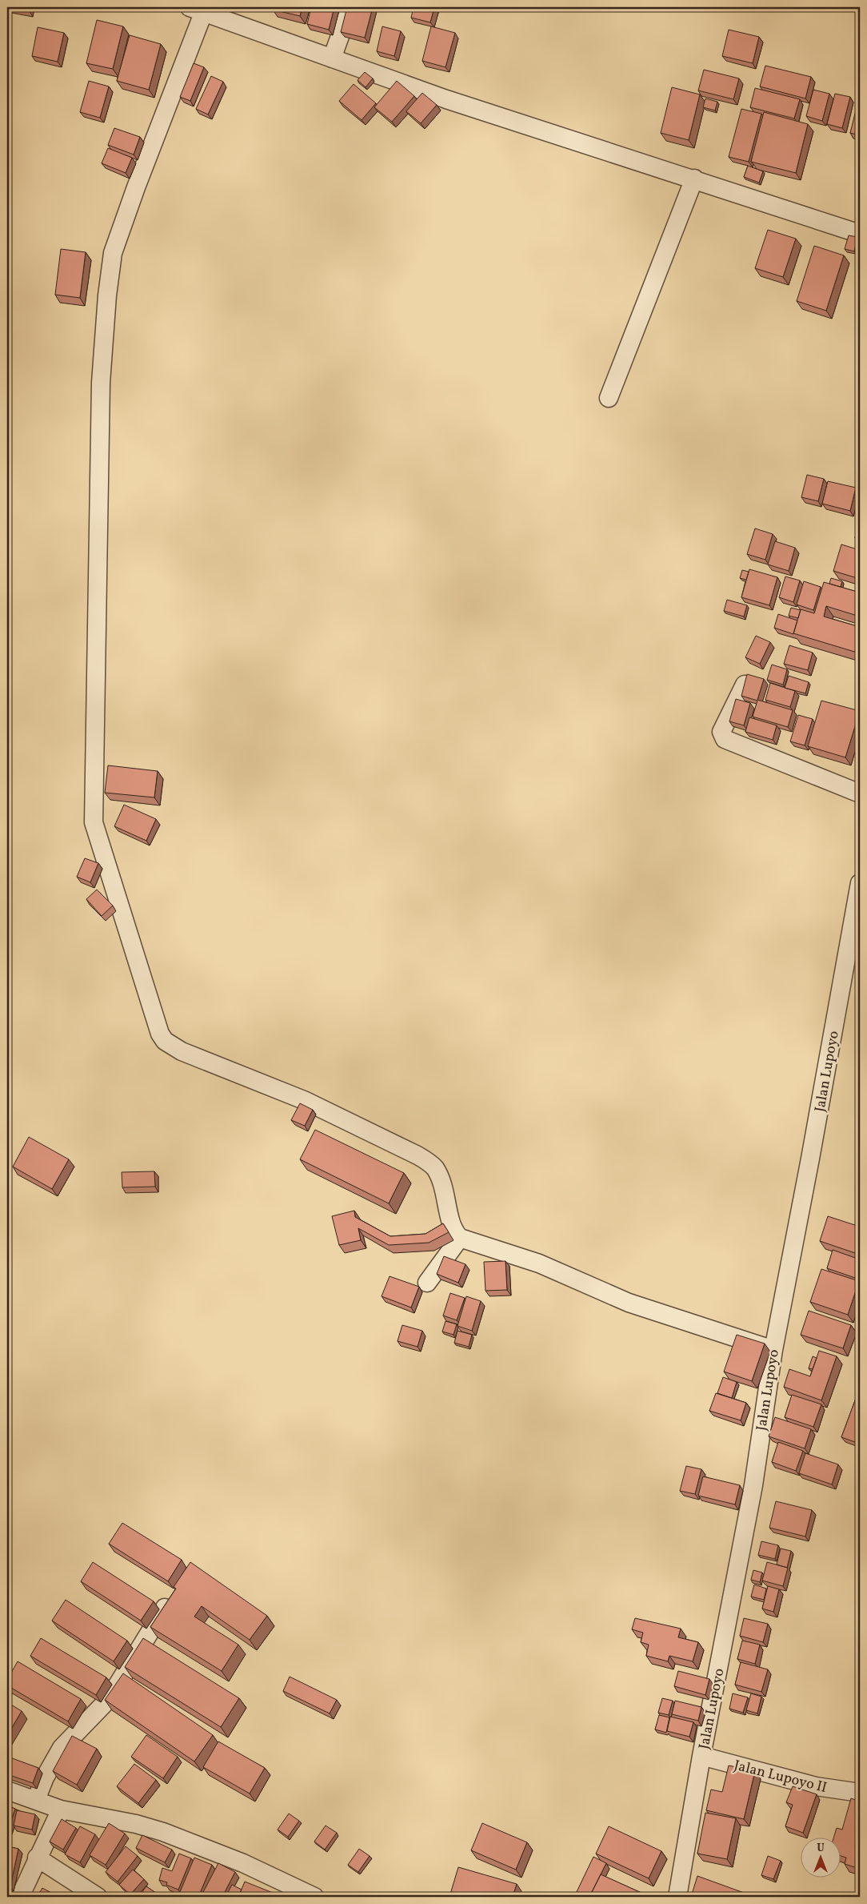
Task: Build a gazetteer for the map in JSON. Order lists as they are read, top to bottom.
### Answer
{
  "streets": {
    "street": ["Jalan Lupoyo", "Jalan Lupoyo II"]
  },
  "crossings": [
    ["Jalan Lupoyo", "Jalan Lupoyo II"]
  ],
  "north": "top"
}
